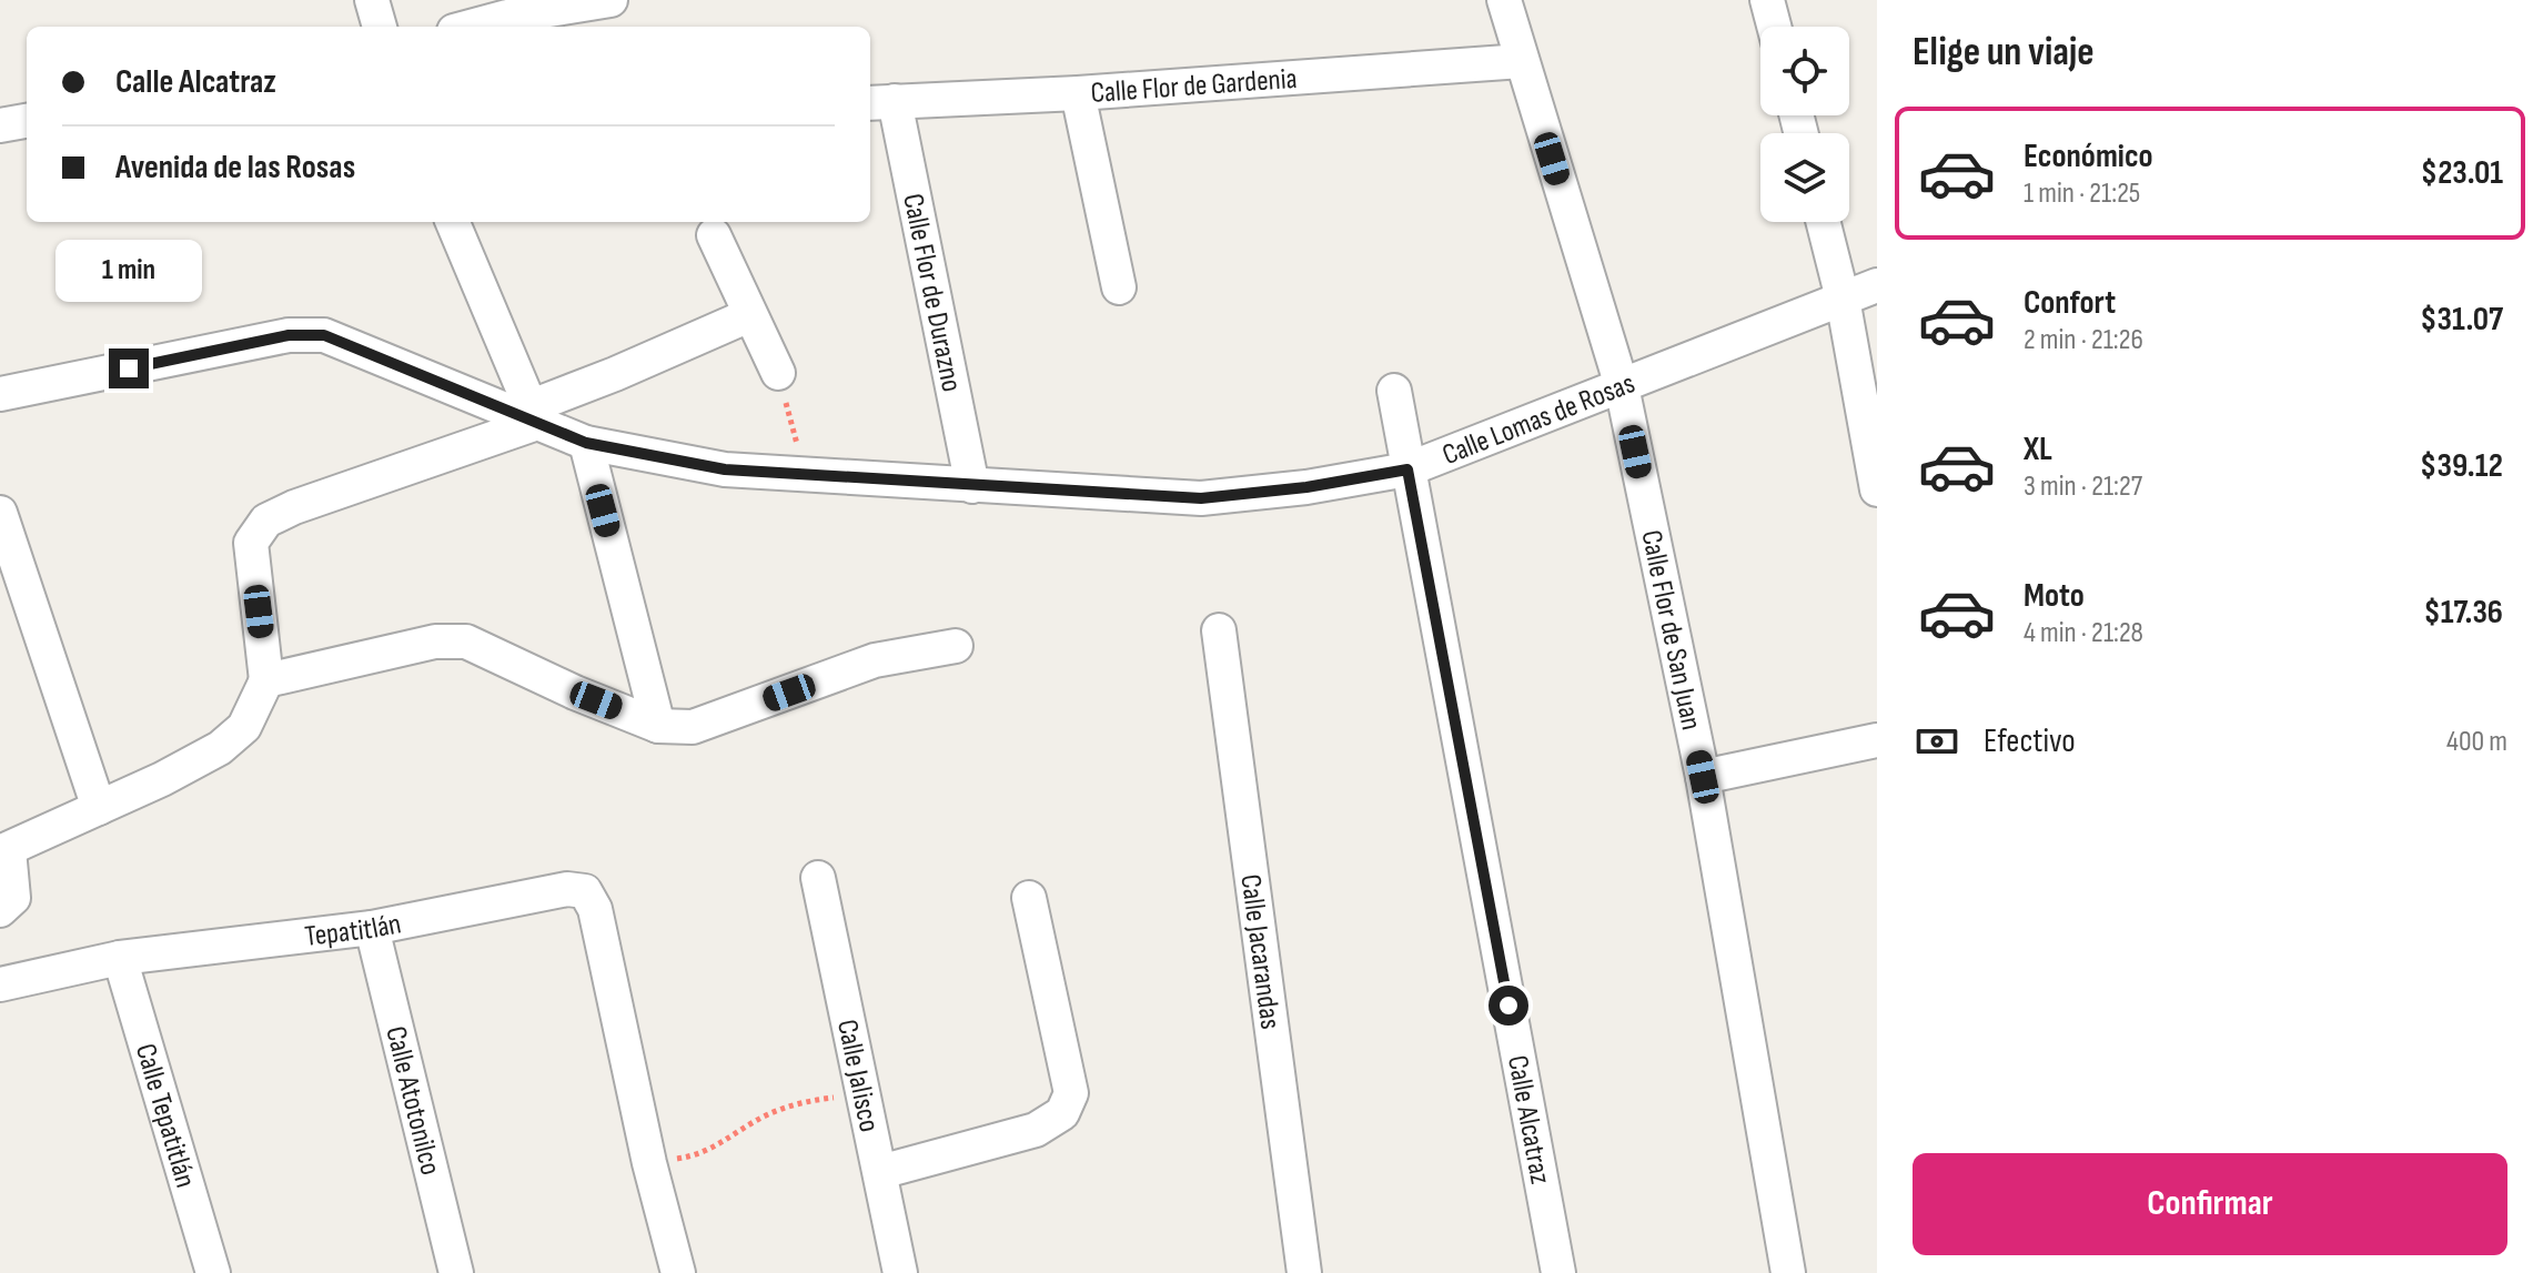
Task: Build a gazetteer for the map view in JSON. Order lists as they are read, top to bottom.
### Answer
{
  "streets": {
    "street": [
      "Calle Flor de Gardenia",
      "Calle Flor de Durazno",
      "Calle Lomas de Rosas",
      "Calle Flor de San Juan",
      "Tepatitlán",
      "Calle Jacarandas",
      "Calle Jalisco",
      "Calle Atotonilco",
      "Calle Tepatitlán",
      "Calle Alcatraz"
    ]
  },
  "crossings": [
    ["Calle Flor de Gardenia", "Calle Flor de Durazno"],
    ["Calle Flor de Gardenia", "Calle Flor de San Juan"],
    ["Calle Flor de Durazno", "Calle Lomas de Rosas"],
    ["Calle Lomas de Rosas", "Calle Flor de San Juan"],
    ["Calle Lomas de Rosas", "Calle Alcatraz"],
    ["Tepatitlán", "Calle Atotonilco"],
    ["Tepatitlán", "Calle Tepatitlán"]
  ],
  "page": {
    "heading": "Elige un viaje",
    "banner": ["Calle Alcatraz", "Avenida de las Rosas"],
    "list": [
      {
        "name": "Económico",
        "note": "1 min · 21:25",
        "value": "$23.01"
      },
      {
        "name": "Confort",
        "note": "2 min · 21:26",
        "value": "$31.07"
      },
      {
        "name": "XL",
        "note": "3 min · 21:27",
        "value": "$39.12"
      },
      {
        "name": "Moto",
        "note": "4 min · 21:28",
        "value": "$17.36"
      }
    ],
    "bubble": "1 min",
    "pay": ["Efectivo", "400 m"],
    "buttons": "Confirmar"
  }
}
